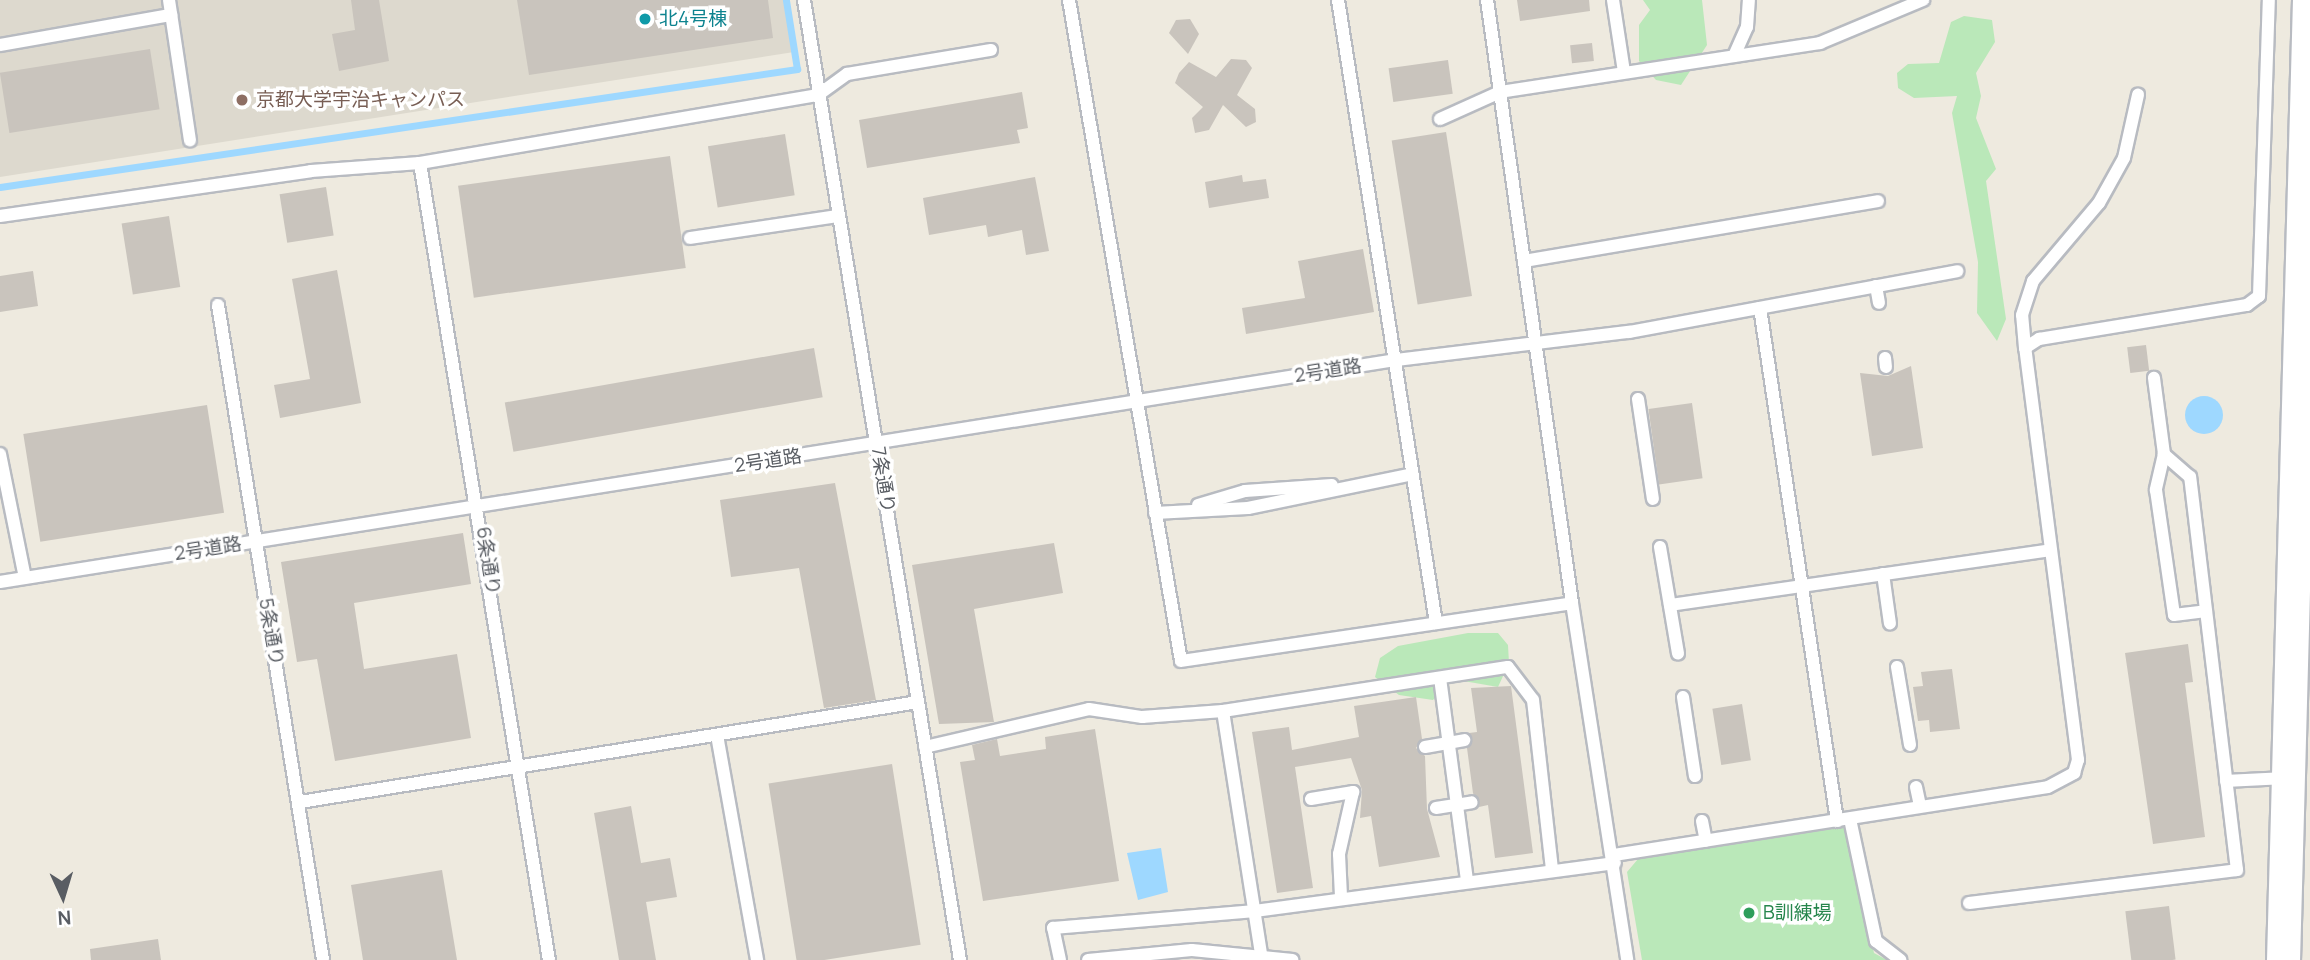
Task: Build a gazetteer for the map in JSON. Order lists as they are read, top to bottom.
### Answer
{
  "streets": {
    "lane": [
      "2号道路",
      "7条通り",
      "6条通り",
      "5条通り"
    ]
  },
  "crossings": [
    ["2号道路", "7条通り"],
    ["2号道路", "6条通り"],
    ["2号道路", "5条通り"]
  ],
  "places": ["北4号棟", "京都大学宇治キャンパス", "B訓練場"],
  "north": "bottom"
}
